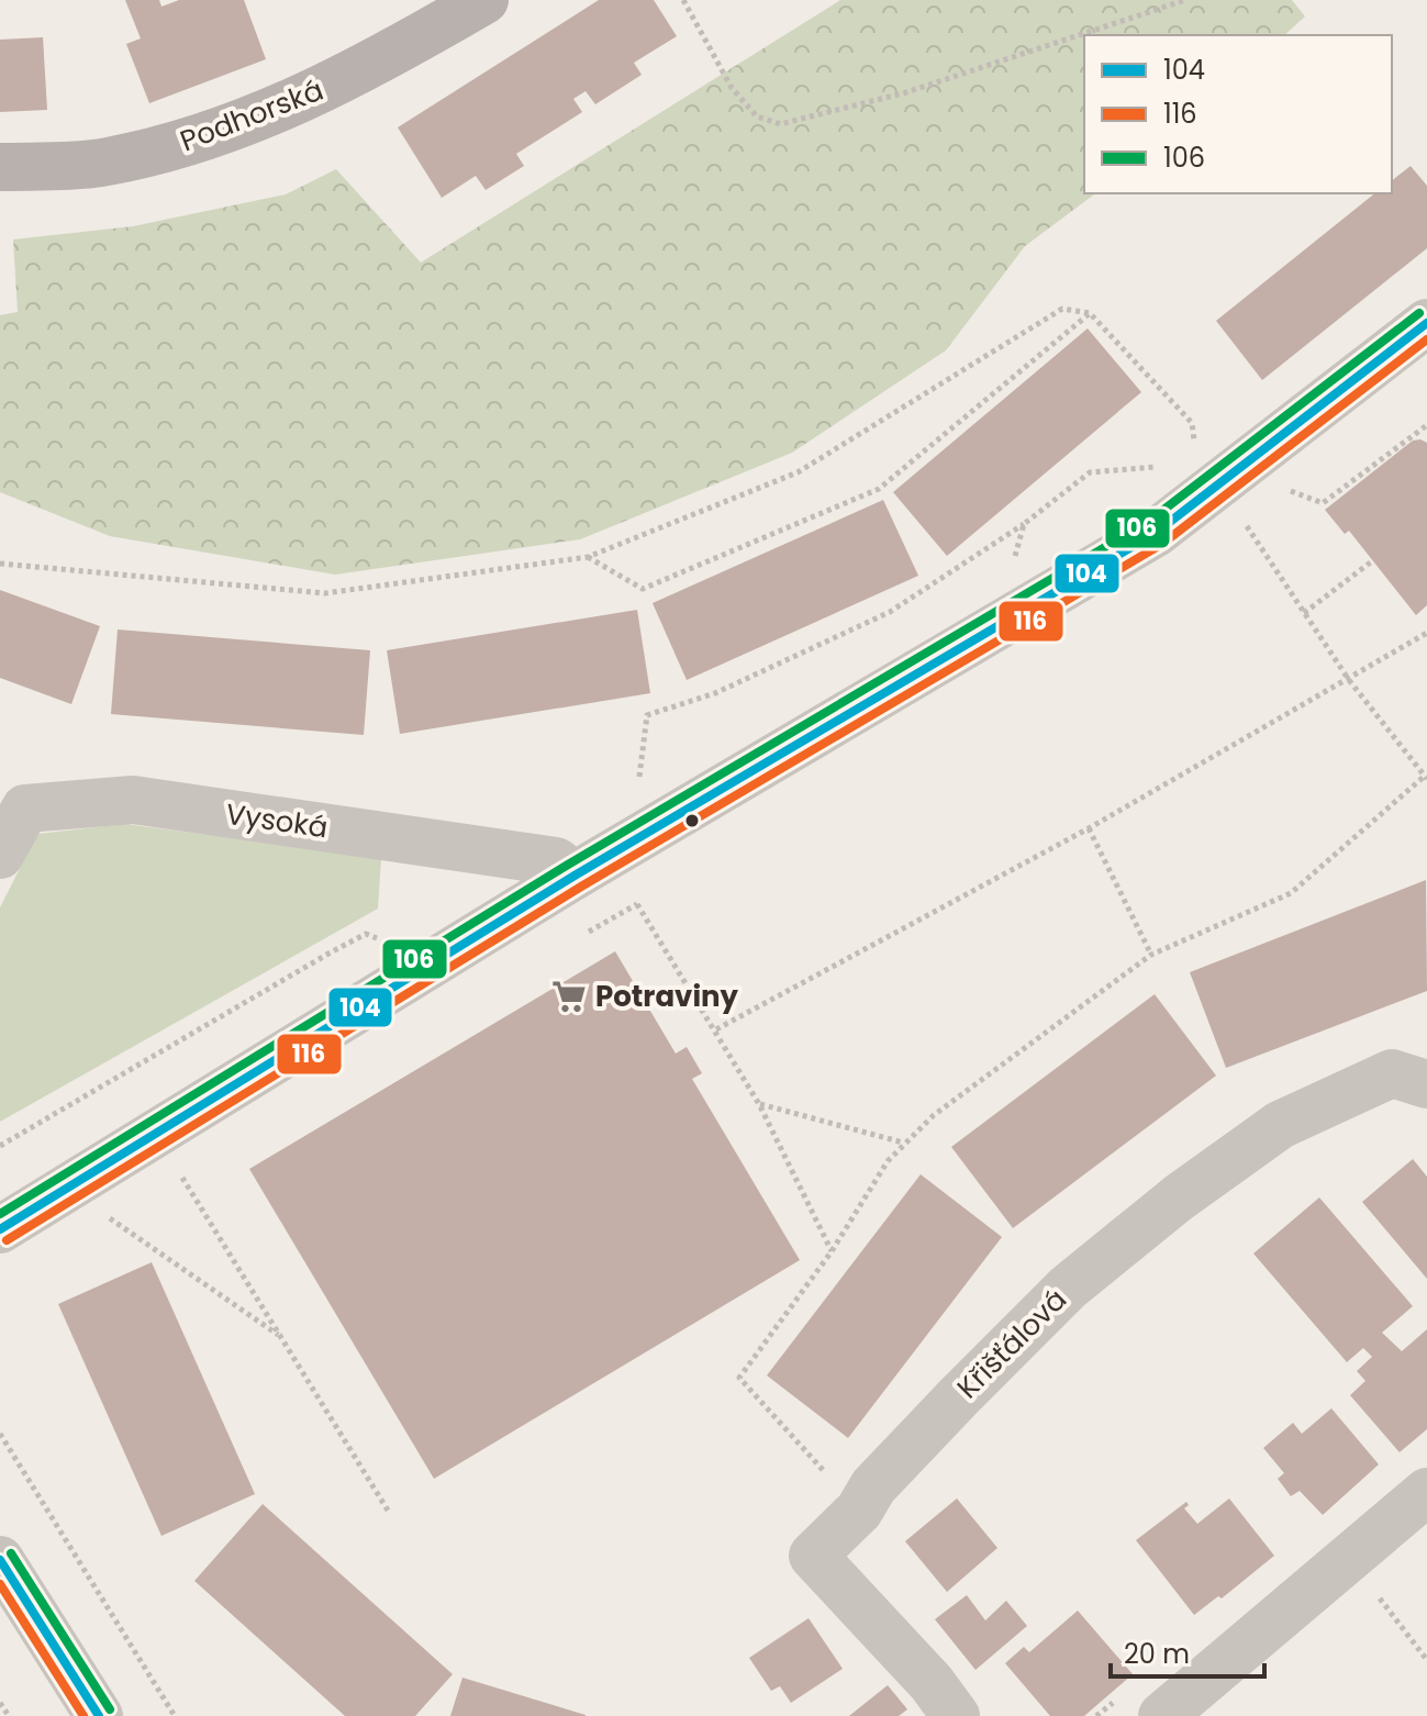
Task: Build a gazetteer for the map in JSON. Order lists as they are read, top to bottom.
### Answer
{
  "streets": {
    "main road": ["Podhorská"],
    "street": ["Vysoká", "Křišťálová"]
  },
  "places": {
    "supermarket": ["Potraviny"]
  },
  "lines": ["transit line 106", "transit line 104", "transit line 116"],
  "legend": ["104", "116", "106"],
  "scale_bar": "20 m"
}
